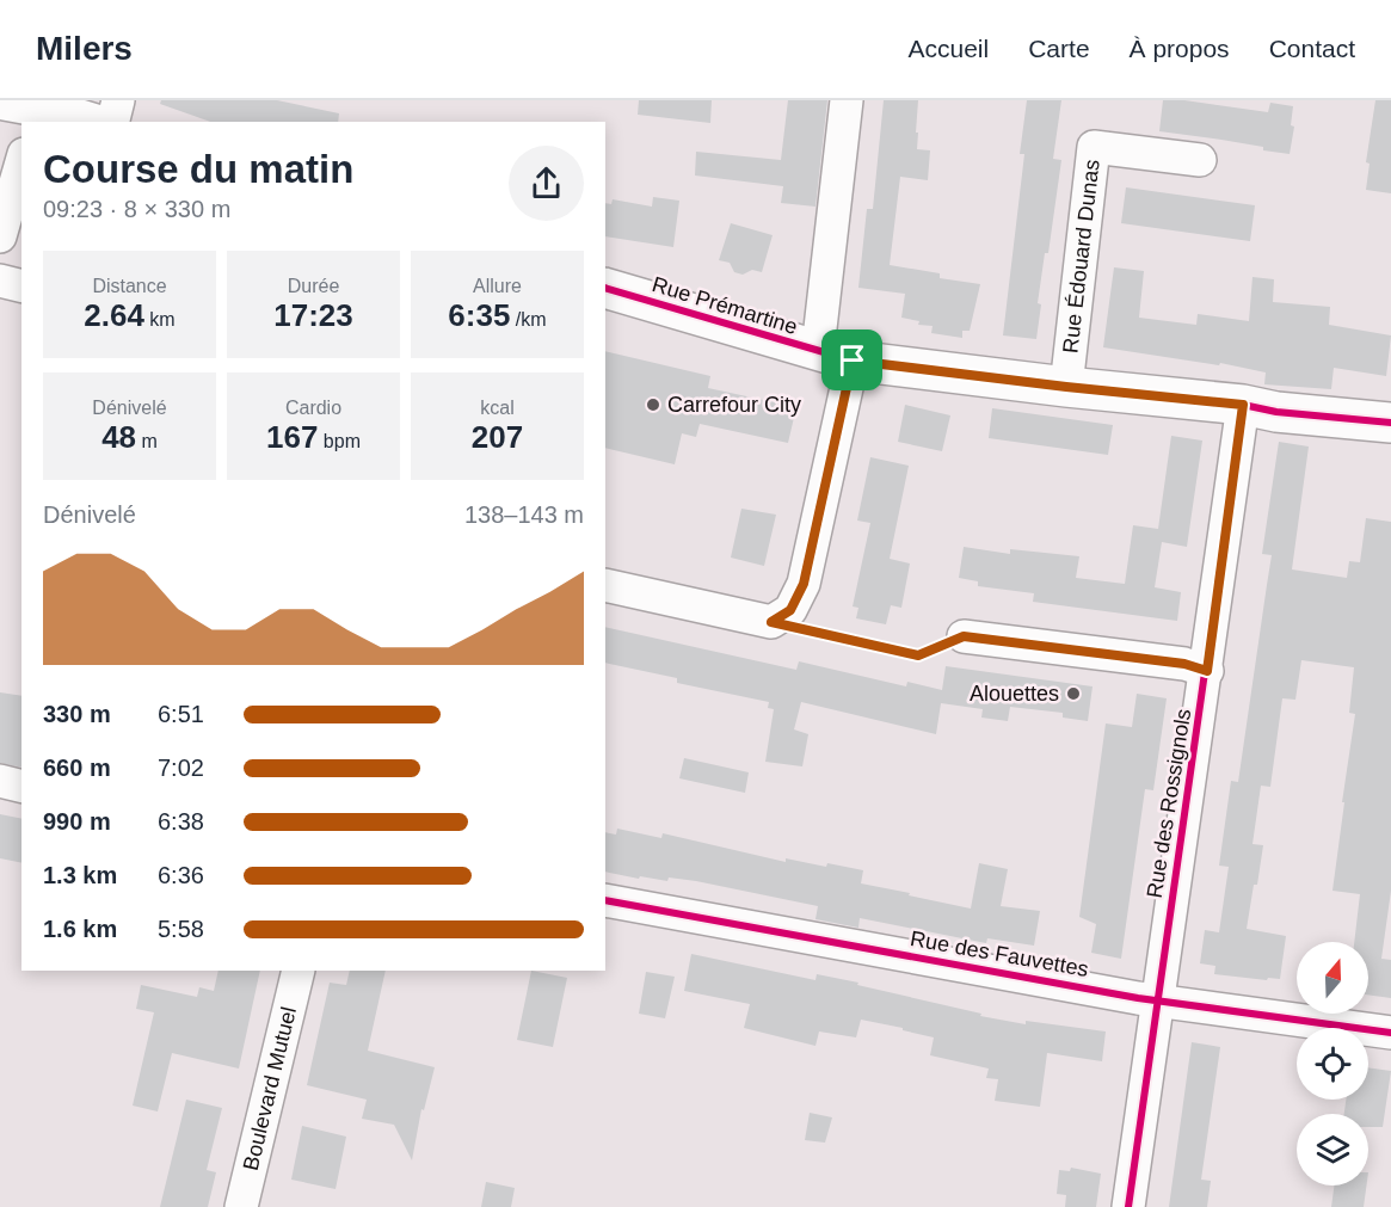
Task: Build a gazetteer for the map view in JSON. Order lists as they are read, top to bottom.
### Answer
{
  "streets": {
    "street": [
      "Rue Édouard Dunas",
      "Rue Prémartine",
      "Rue des Rossignols",
      "Rue des Fauvettes",
      "Boulevard Mutuel"
    ]
  },
  "crossings": [
    ["Rue Édouard Dunas", "Rue Prémartine"],
    ["Rue Prémartine", "Rue des Rossignols"],
    ["Rue des Rossignols", "Rue des Fauvettes"]
  ],
  "places": ["Carrefour City", "Alouettes"],
  "north": "top",
  "page": {
    "header": "Milers",
    "nav": [
      "Accueil",
      "Carte",
      "À propos",
      "Contact"
    ],
    "heading": ["Course du matin", "09:23 · 8 × 330 m"],
    "stats": [
      ["Distance", "2.64 km"],
      ["Durée", "17:23"],
      ["Allure", "6:35 /km"],
      ["Dénivelé", "48 m"],
      ["Cardio", "167 bpm"],
      ["kcal", "207"]
    ],
    "chart": ["Dénivelé", "138–143 m"],
    "list": [
      {
        "name": "330 m",
        "note": "6:51"
      },
      {
        "name": "660 m",
        "note": "7:02"
      },
      {
        "name": "990 m",
        "note": "6:38"
      },
      {
        "name": "1.3 km",
        "note": "6:36"
      },
      {
        "name": "1.6 km",
        "note": "5:58"
      }
    ]
  }
}
